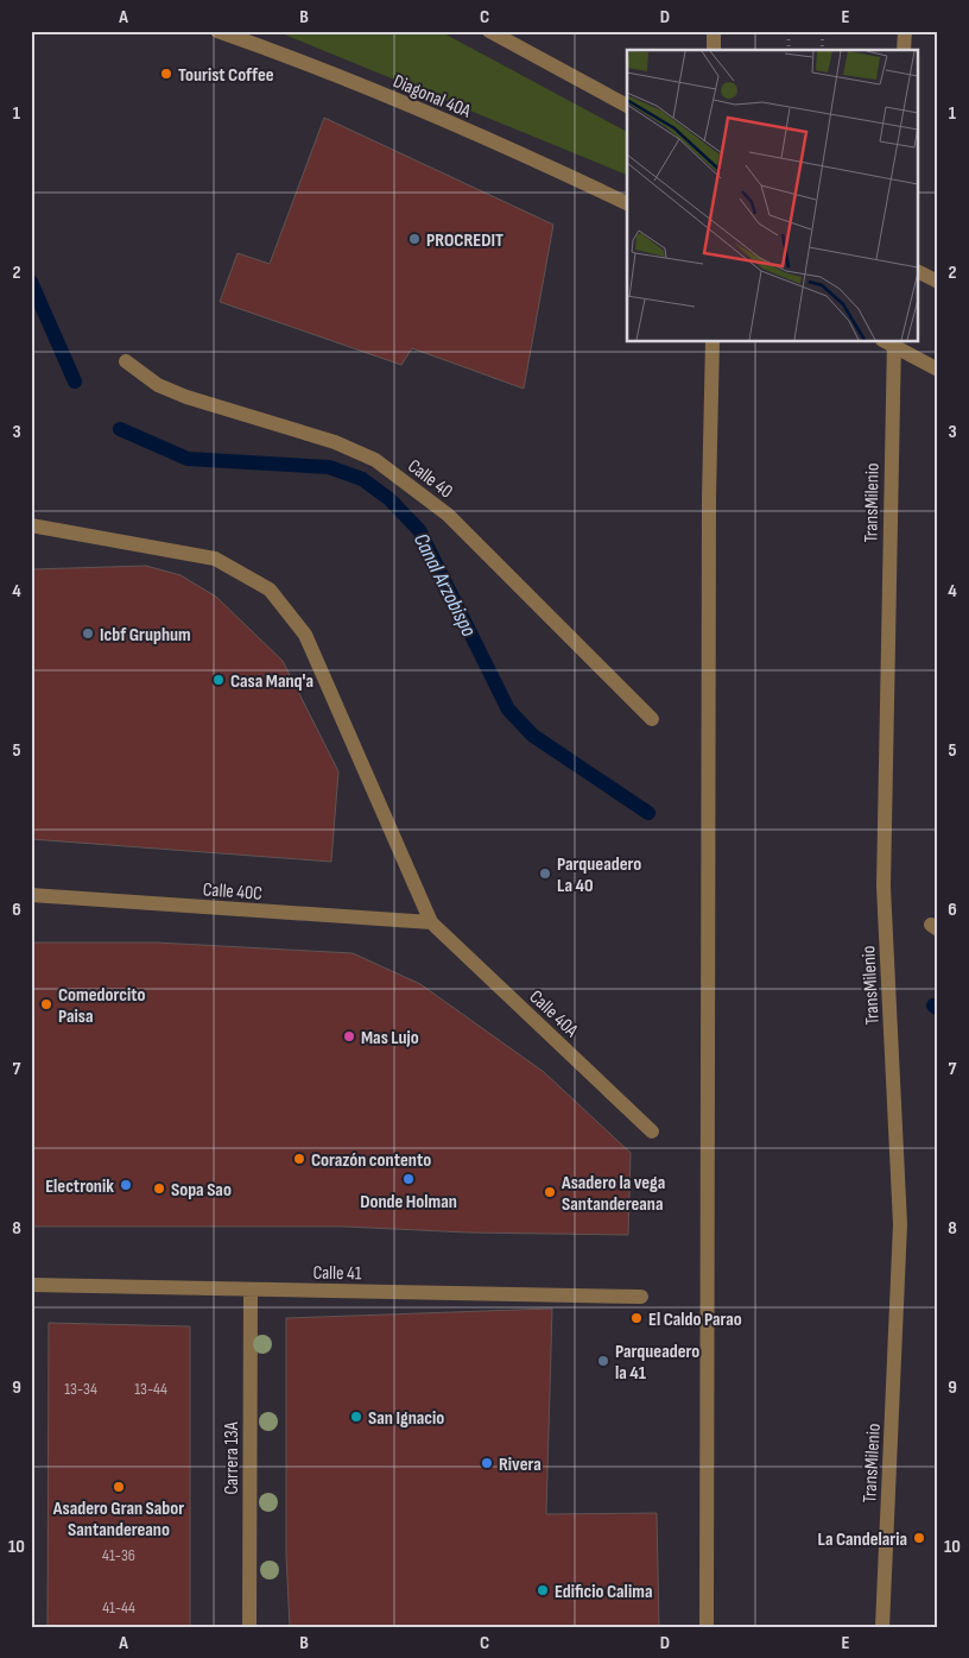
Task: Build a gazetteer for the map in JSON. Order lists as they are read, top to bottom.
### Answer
{
  "streets": {
    "street": [
      "Diagonal 40A",
      "Calle 40",
      "TransMilenio",
      "Calle 40C",
      "Calle 40A",
      "Calle 41",
      "Carrera 13A"
    ]
  },
  "crossings": [
    ["Calle 40C", "Calle 40A"],
    ["Calle 41", "Carrera 13A"]
  ],
  "water": ["Canal Arzobispo"],
  "places": [
    "Tourist Coffee",
    "PROCREDIT",
    "Icbf Gruphum",
    "Casa Manq'a",
    "Parqueadero La 40",
    "Comedorcito Paisa",
    "Mas Lujo",
    "Corazón contento",
    "Donde Holman",
    "Electronik",
    "Sopa Sao",
    "Asadero la vega Santandereana",
    "El Caldo Parao",
    "Parqueadero la 41",
    "San Ignacio",
    "Rivera",
    "Asadero Gran Sabor Santandereano",
    "La Candelaria",
    "Edificio Calima"
  ],
  "house_numbers": [
    "13-34",
    "13-44",
    "41-36",
    "41-44"
  ],
  "grid": {
    "columns": [
      "A",
      "B",
      "C",
      "D",
      "E"
    ],
    "rows": [
      "1",
      "2",
      "3",
      "4",
      "5",
      "6",
      "7",
      "8",
      "9",
      "10"
    ]
  }
}
